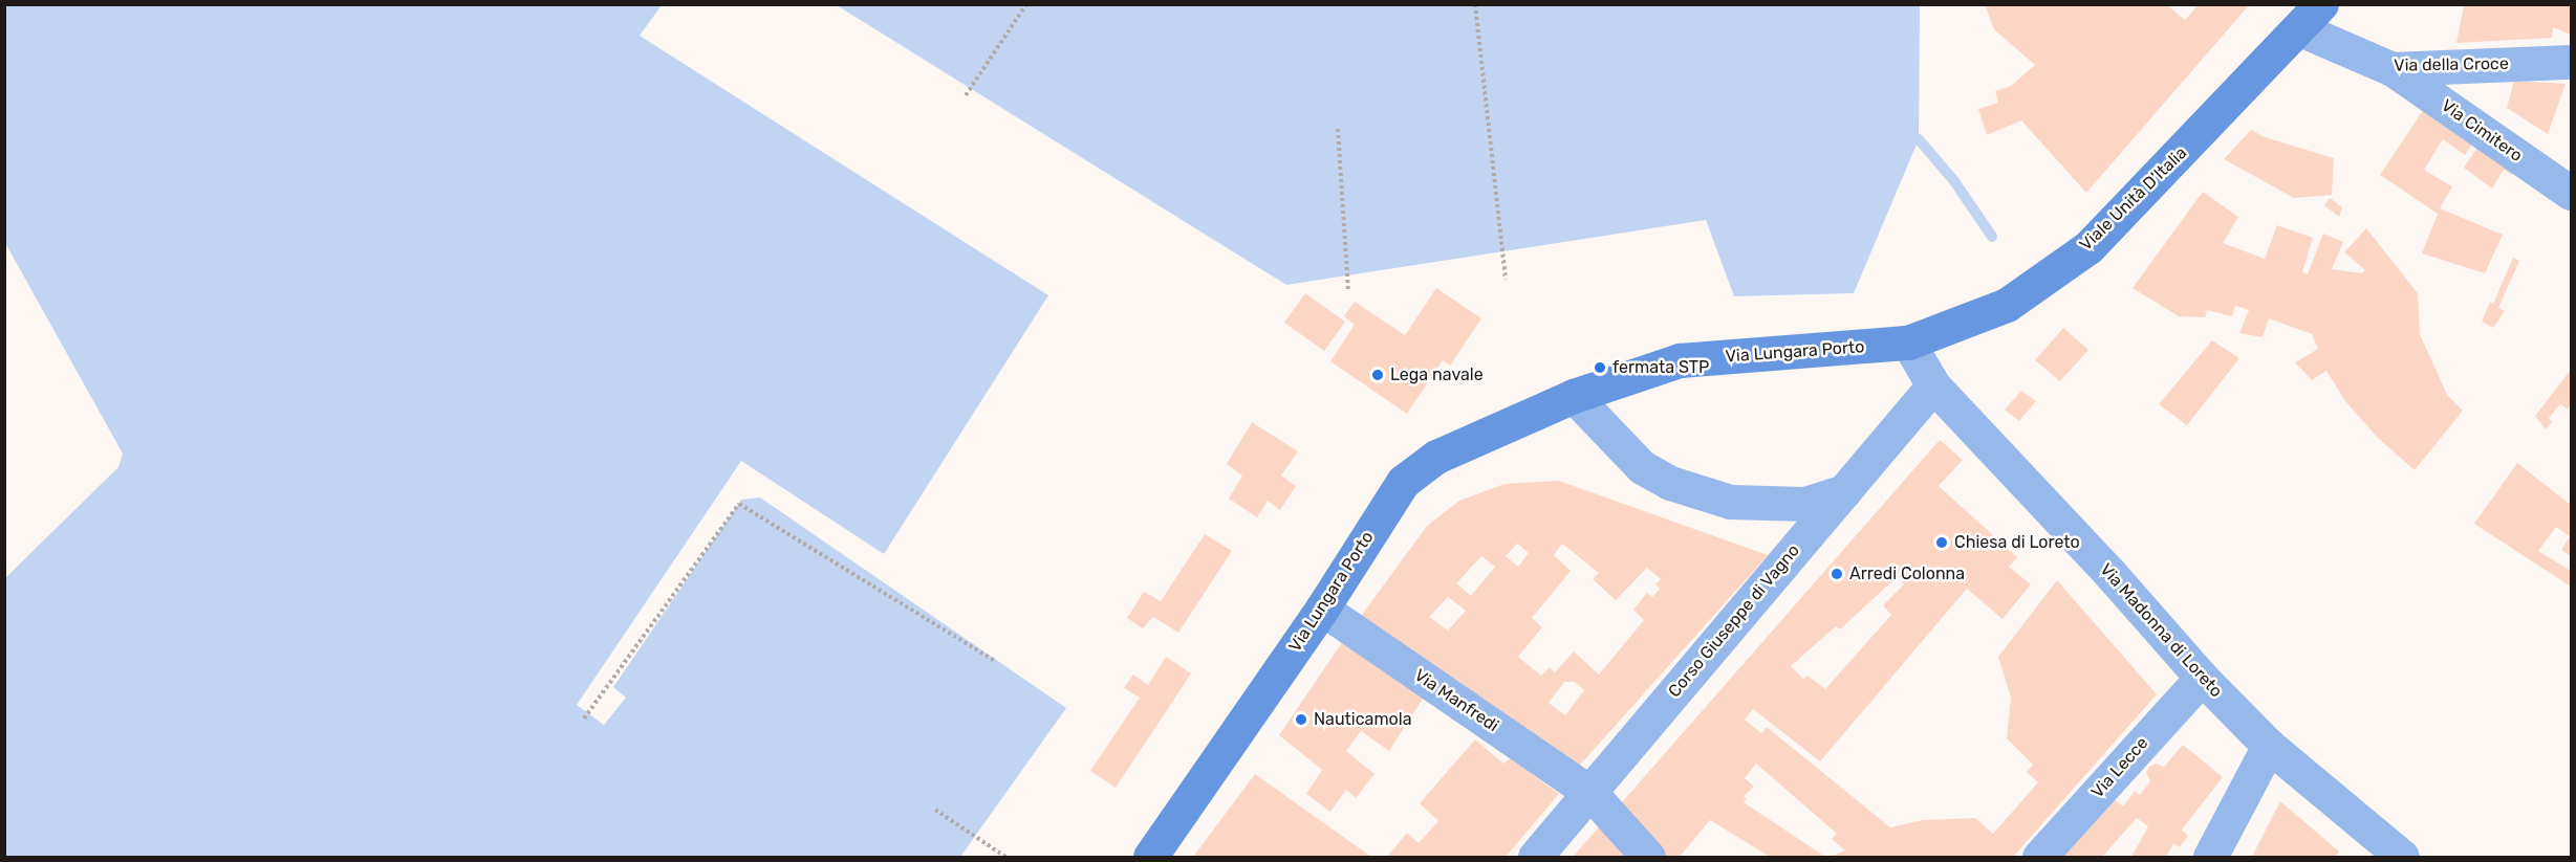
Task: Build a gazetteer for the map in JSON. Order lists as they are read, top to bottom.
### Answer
{
  "streets": {
    "street": [
      "Via della Croce",
      "Via Cimitero",
      "Viale Unità D'Italia",
      "Via Lungara Porto",
      "Corso Giuseppe di Vagno",
      "Via Madonna di Loreto",
      "Via Manfredi",
      "Via Lecce"
    ]
  },
  "crossings": [
    ["Via della Croce", "Via Cimitero"],
    ["Via della Croce", "Viale Unità D'Italia"],
    ["Viale Unità D'Italia", "Via Lungara Porto"],
    ["Viale Unità D'Italia", "Via Madonna di Loreto"],
    ["Via Lungara Porto", "Via Madonna di Loreto"],
    ["Via Lungara Porto", "Via Manfredi"],
    ["Corso Giuseppe di Vagno", "Via Madonna di Loreto"],
    ["Corso Giuseppe di Vagno", "Via Manfredi"],
    ["Via Madonna di Loreto", "Via Lecce"]
  ],
  "places": [
    "fermata STP",
    "Lega navale",
    "Chiesa di Loreto",
    "Arredi Colonna",
    "Nauticamola"
  ]
}
